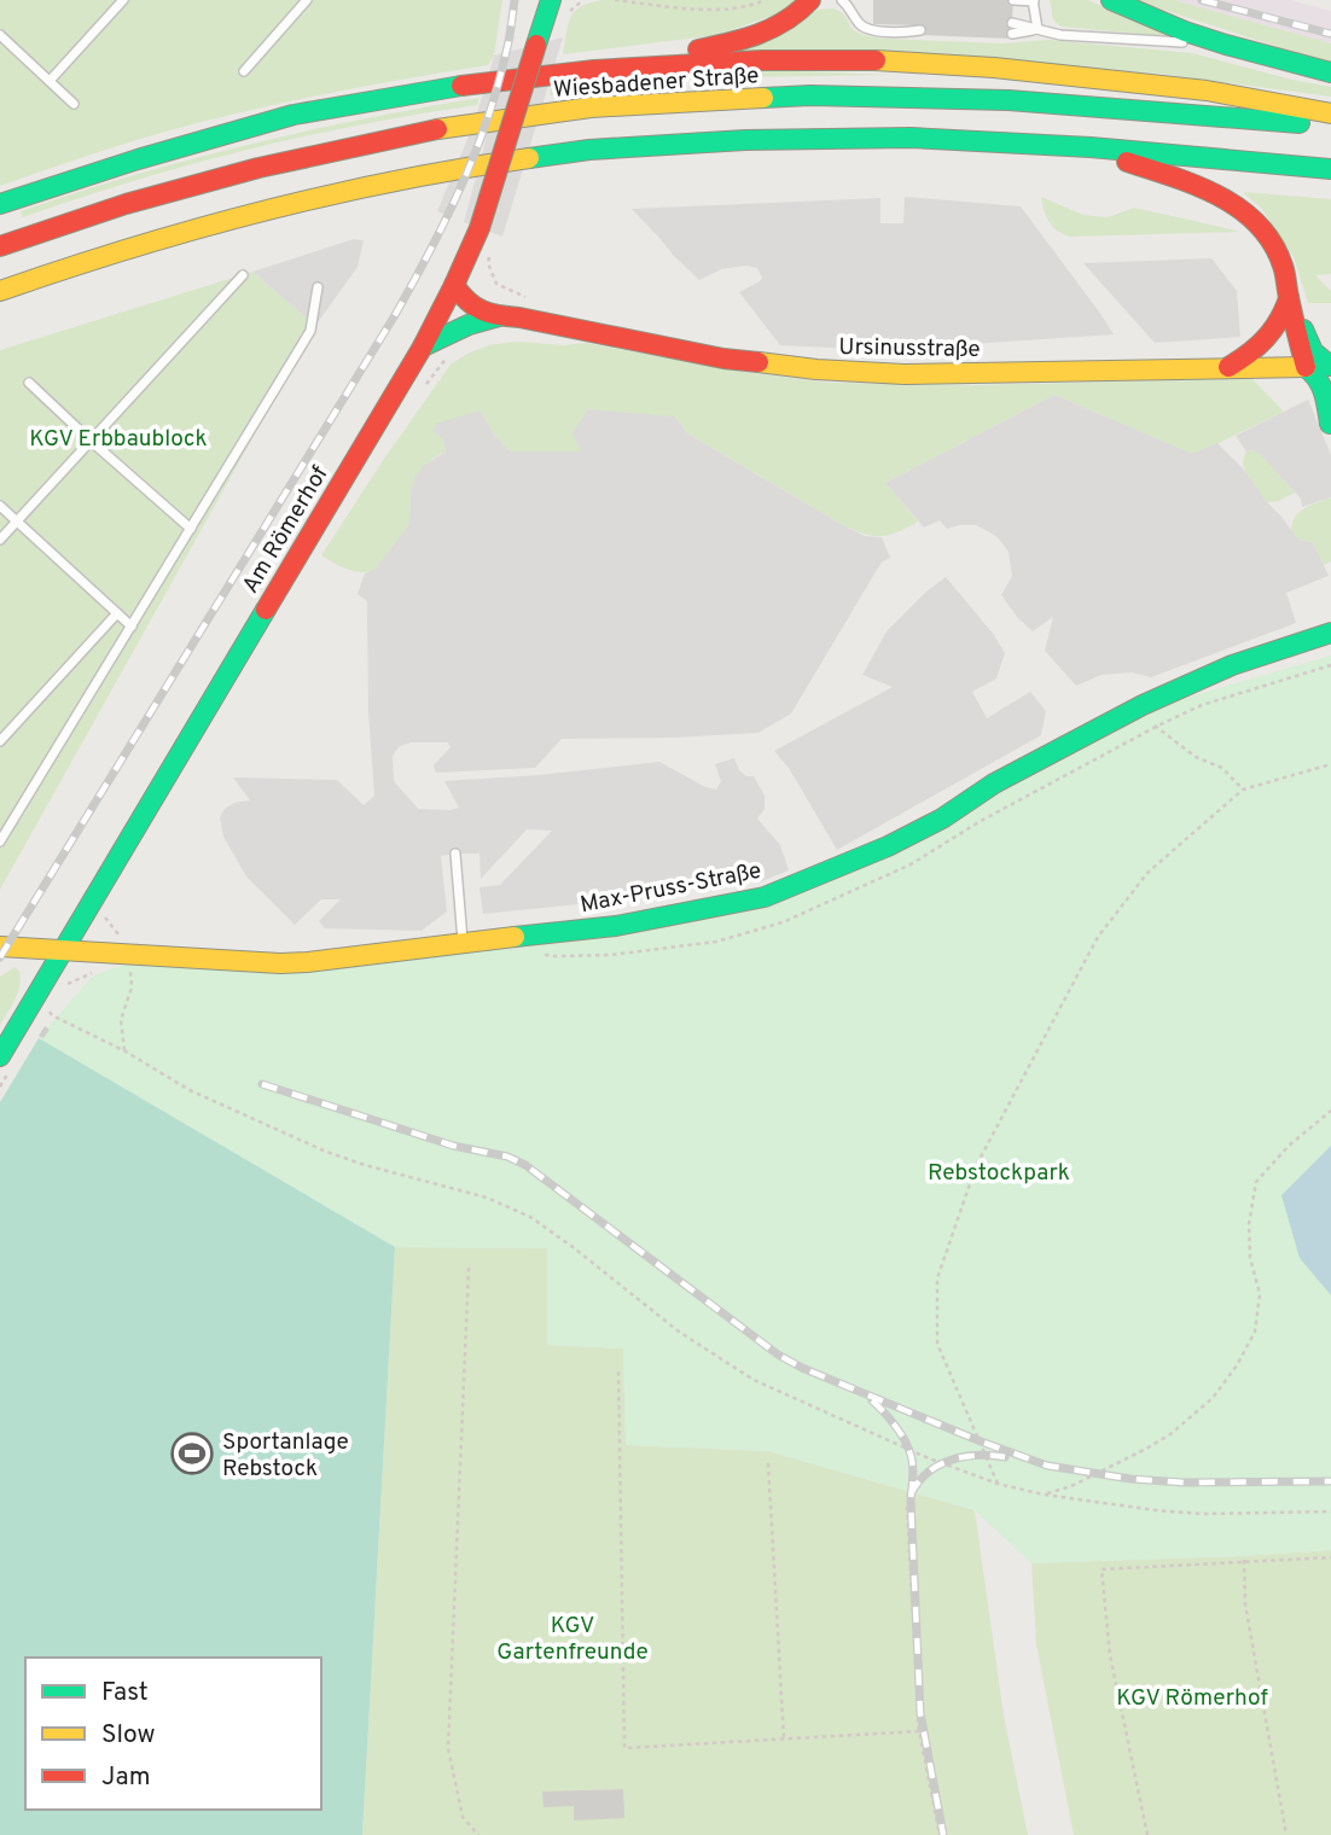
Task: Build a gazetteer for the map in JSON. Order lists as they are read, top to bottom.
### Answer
{
  "streets": {
    "main road": [
      "Wiesbadener Straße",
      "Ursinusstraße",
      "Am Römerhof",
      "Max-Pruss-Straße"
    ]
  },
  "crossings": [
    ["Ursinusstraße", "Am Römerhof"],
    ["Am Römerhof", "Max-Pruss-Straße"]
  ],
  "parks": [
    "KGV Erbbaublock",
    "Rebstockpark",
    "KGV Gartenfreunde",
    "KGV Römerhof"
  ],
  "places": {
    "sports": ["Sportanlage Rebstock"]
  },
  "legend": ["Fast", "Slow", "Jam"]
}
